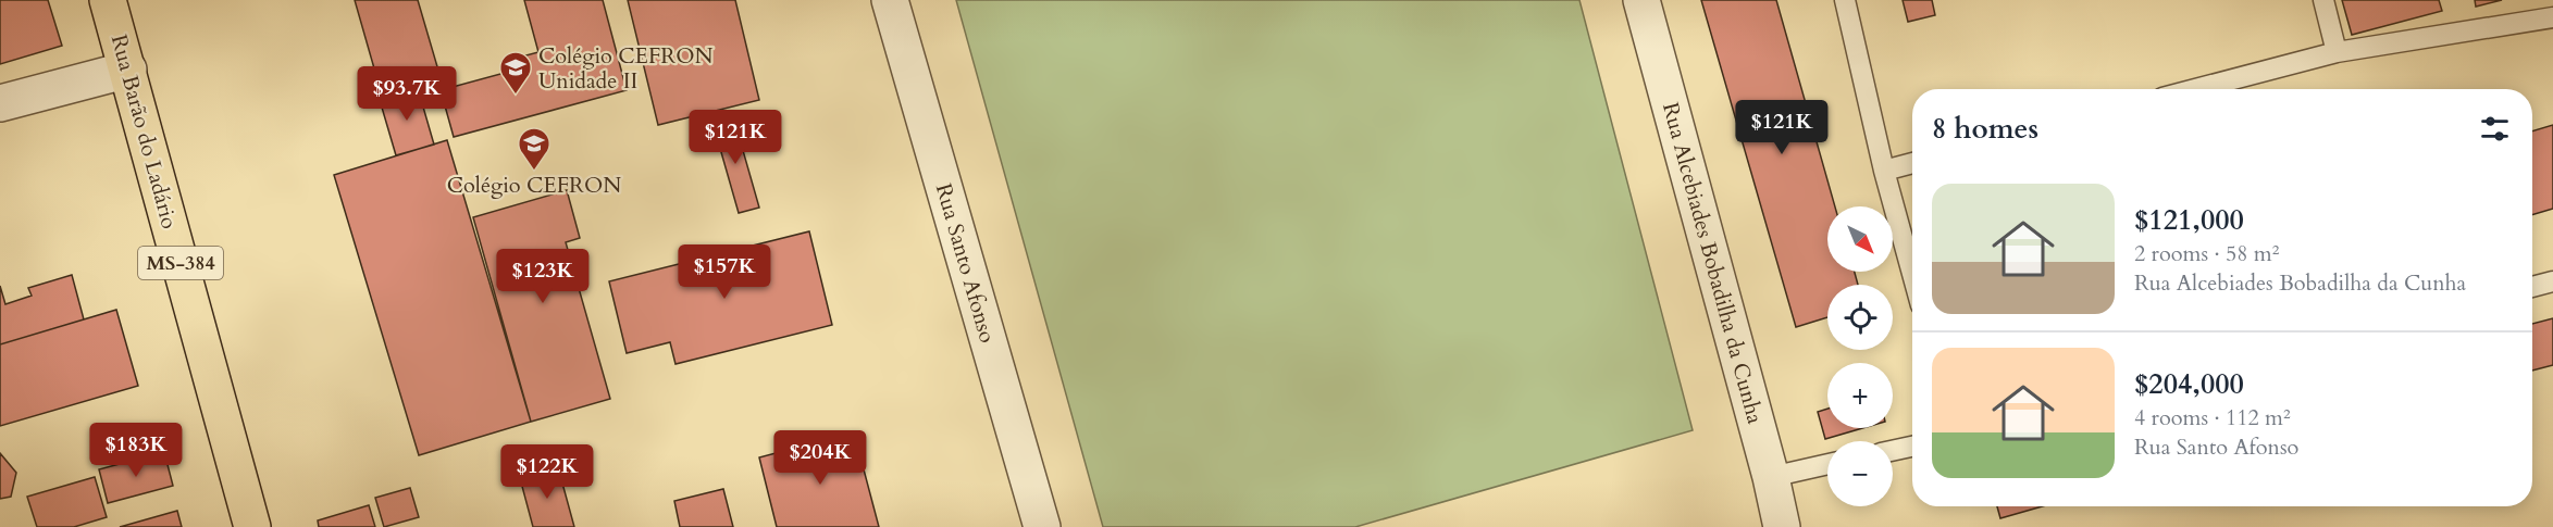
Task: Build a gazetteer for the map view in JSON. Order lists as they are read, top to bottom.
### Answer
{
  "streets": {
    "main road": ["Rua Barão do Ladário", "MS-384"],
    "street": ["Rua Santo Afonso", "Rua Alcebiades Bobadilha da Cunha"]
  },
  "places": {
    "school or university": ["Colégio CEFRON Unidade II", "Colégio CEFRON"]
  },
  "north": "bottom right",
  "page": {
    "price": [
      "$93.7K",
      "$121K",
      "$121K",
      "$157K",
      "$123K",
      "$183K",
      "$204K",
      "$122K"
    ],
    "heading": "8 homes",
    "list": [
      {
        "name": "$121,000",
        "note": "2 rooms · 58 m² · Rua Alcebiades Bobadilha da Cunha"
      },
      {
        "name": "$204,000",
        "note": "4 rooms · 112 m² · Rua Santo Afonso"
      }
    ],
    "map_buttons": ["+", "−"]
  }
}
